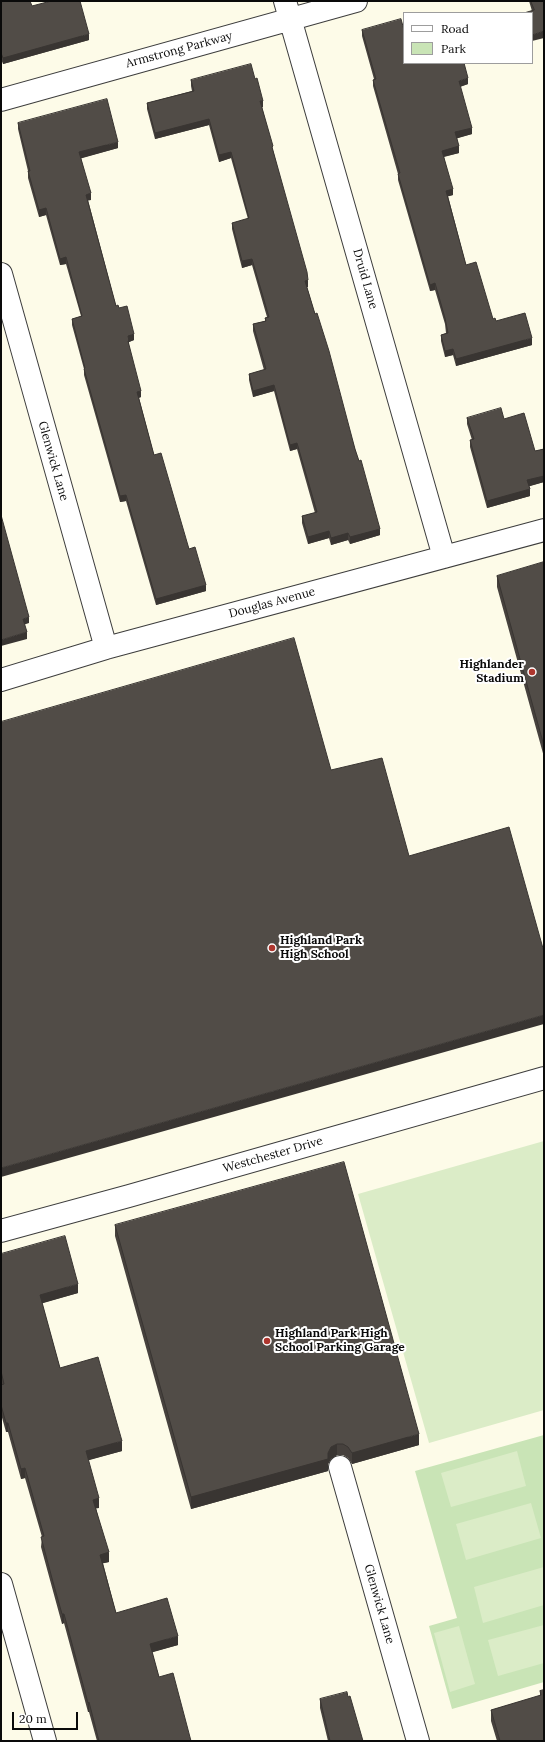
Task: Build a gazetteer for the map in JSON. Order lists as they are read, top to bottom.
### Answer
{
  "streets": {
    "street": [
      "Armstrong Parkway",
      "Druid Lane",
      "Glenwick Lane",
      "Douglas Avenue",
      "Westchester Drive"
    ]
  },
  "crossings": [
    ["Armstrong Parkway", "Druid Lane"],
    ["Druid Lane", "Douglas Avenue"],
    ["Glenwick Lane", "Douglas Avenue"]
  ],
  "places": ["Highlander Stadium", "Highland Park High School", "Highland Park High School Parking Garage"],
  "legend": ["Road", "Park"],
  "scale_bar": "20 m"
}
